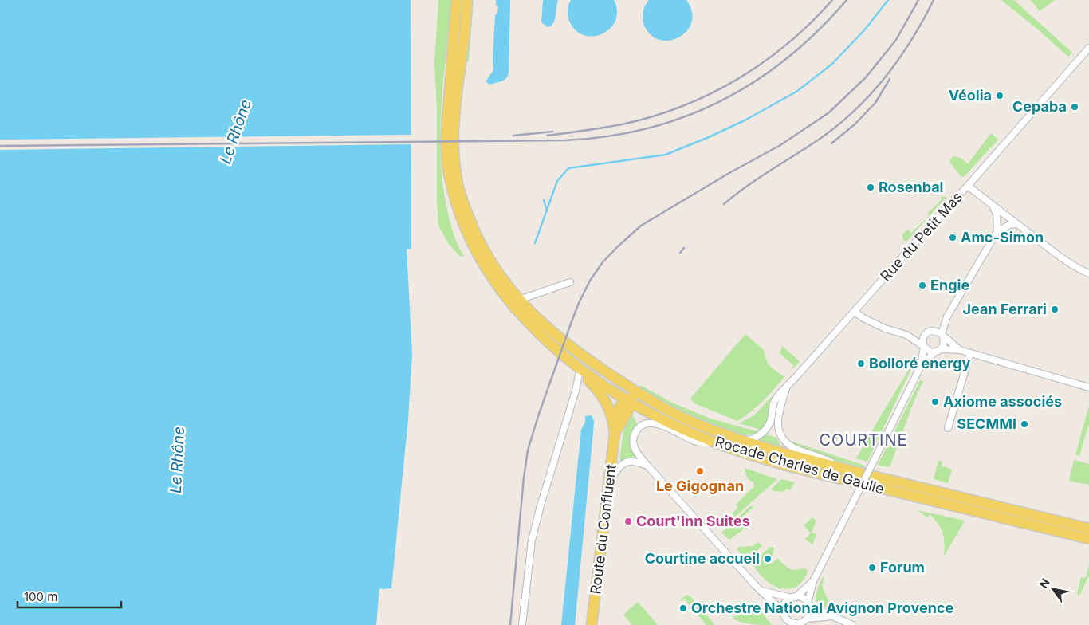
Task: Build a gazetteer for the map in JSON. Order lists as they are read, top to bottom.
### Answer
{
  "streets": {
    "main road": ["Rocade Charles de Gaulle", "Route du Confluent"],
    "street": ["Rue du Petit Mas"]
  },
  "crossings": [
    ["Rue du Petit Mas", "Rocade Charles de Gaulle"]
  ],
  "districts": ["COURTINE"],
  "water": ["Le Rhône"],
  "places": [
    "Véolia",
    "Cepaba",
    "Rosenbal",
    "Amc-Simon",
    "Engie",
    "Jean Ferrari",
    "Bolloré energy",
    "Axiome associés",
    "SECMMI",
    "Le Gigognan",
    "Court'Inn Suites",
    "Courtine accueil",
    "Forum",
    "Orchestre National Avignon Provence"
  ],
  "scale_bar": "100 m",
  "north": "top left"
}
